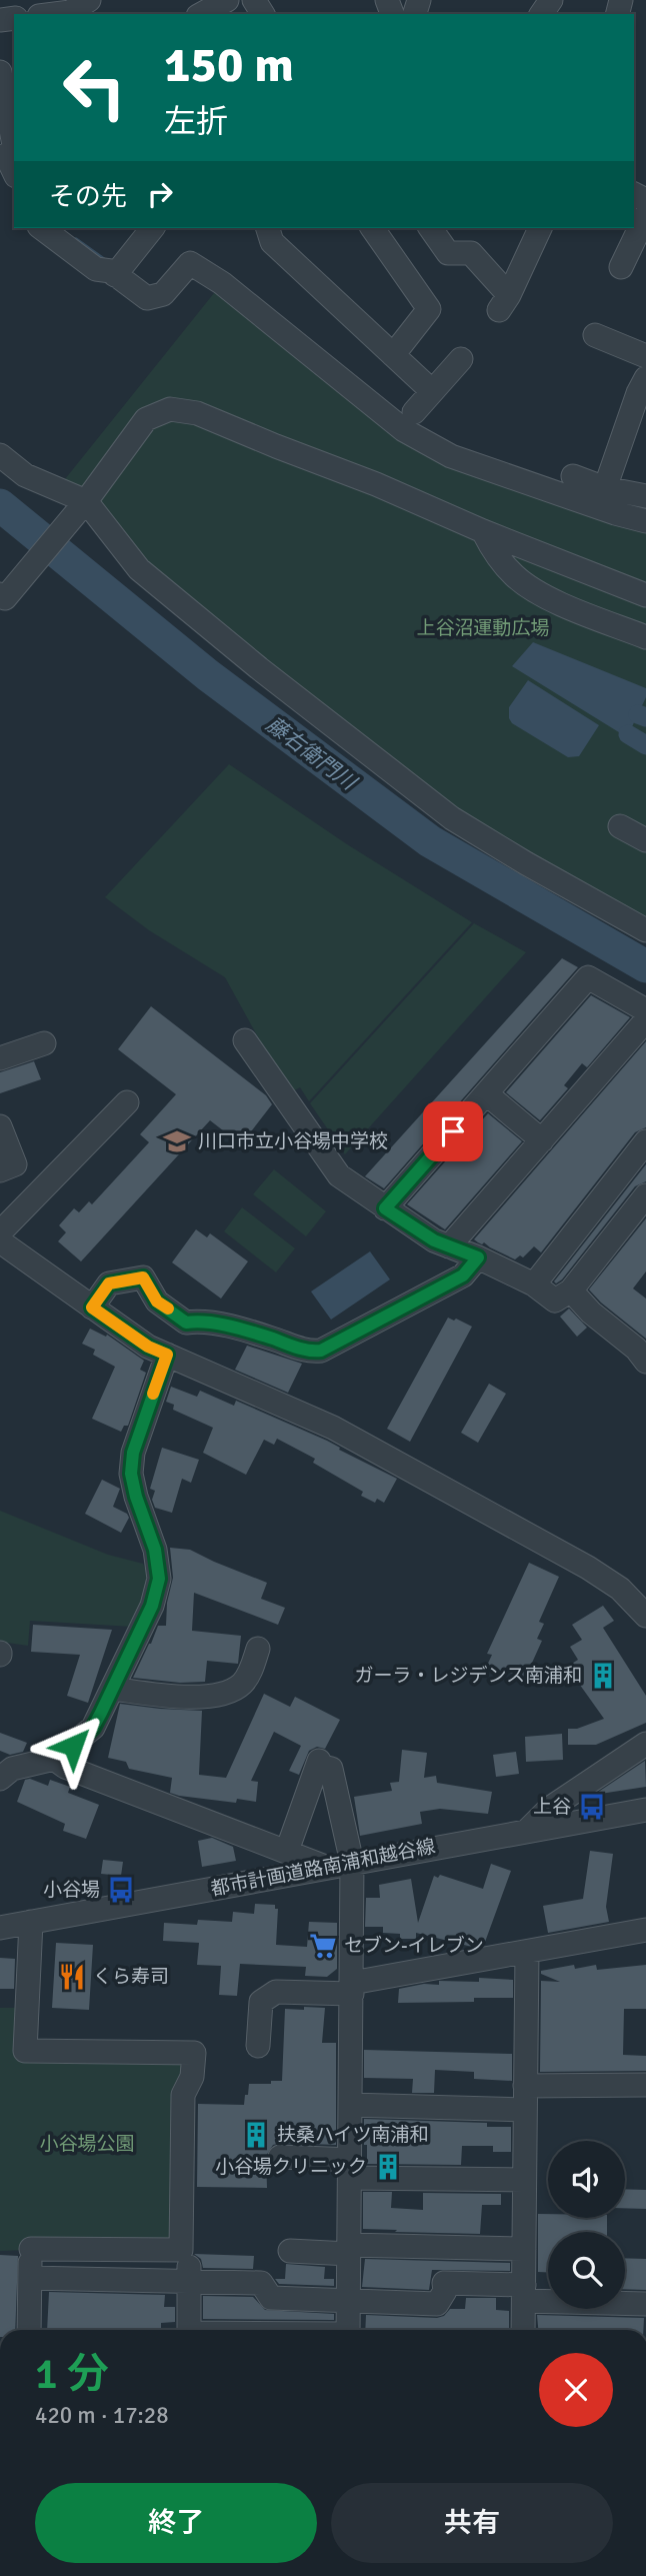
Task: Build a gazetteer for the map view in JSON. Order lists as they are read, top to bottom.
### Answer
{
  "streets": {
    "street": ["都市計画道路南浦和越谷線"]
  },
  "water": ["藤右衛門川"],
  "parks": ["上谷沼運動広場", "小谷場公園"],
  "places": {
    "school or university": ["川口市立小谷場中学校"],
    "building": ["ガーラ・レジデンス南浦和", "扶桑ハイツ南浦和", "小谷場クリニック"],
    "bus stop": ["上谷", "小谷場"],
    "supermarket": ["セブン-イレブン"],
    "restaurant": ["くら寿司"]
  },
  "page": {
    "turn": ["150 m", "左折"],
    "then": "その先",
    "heading": ["1 分", "420 m · 17:28"],
    "buttons": ["終了", "共有"]
  }
}
